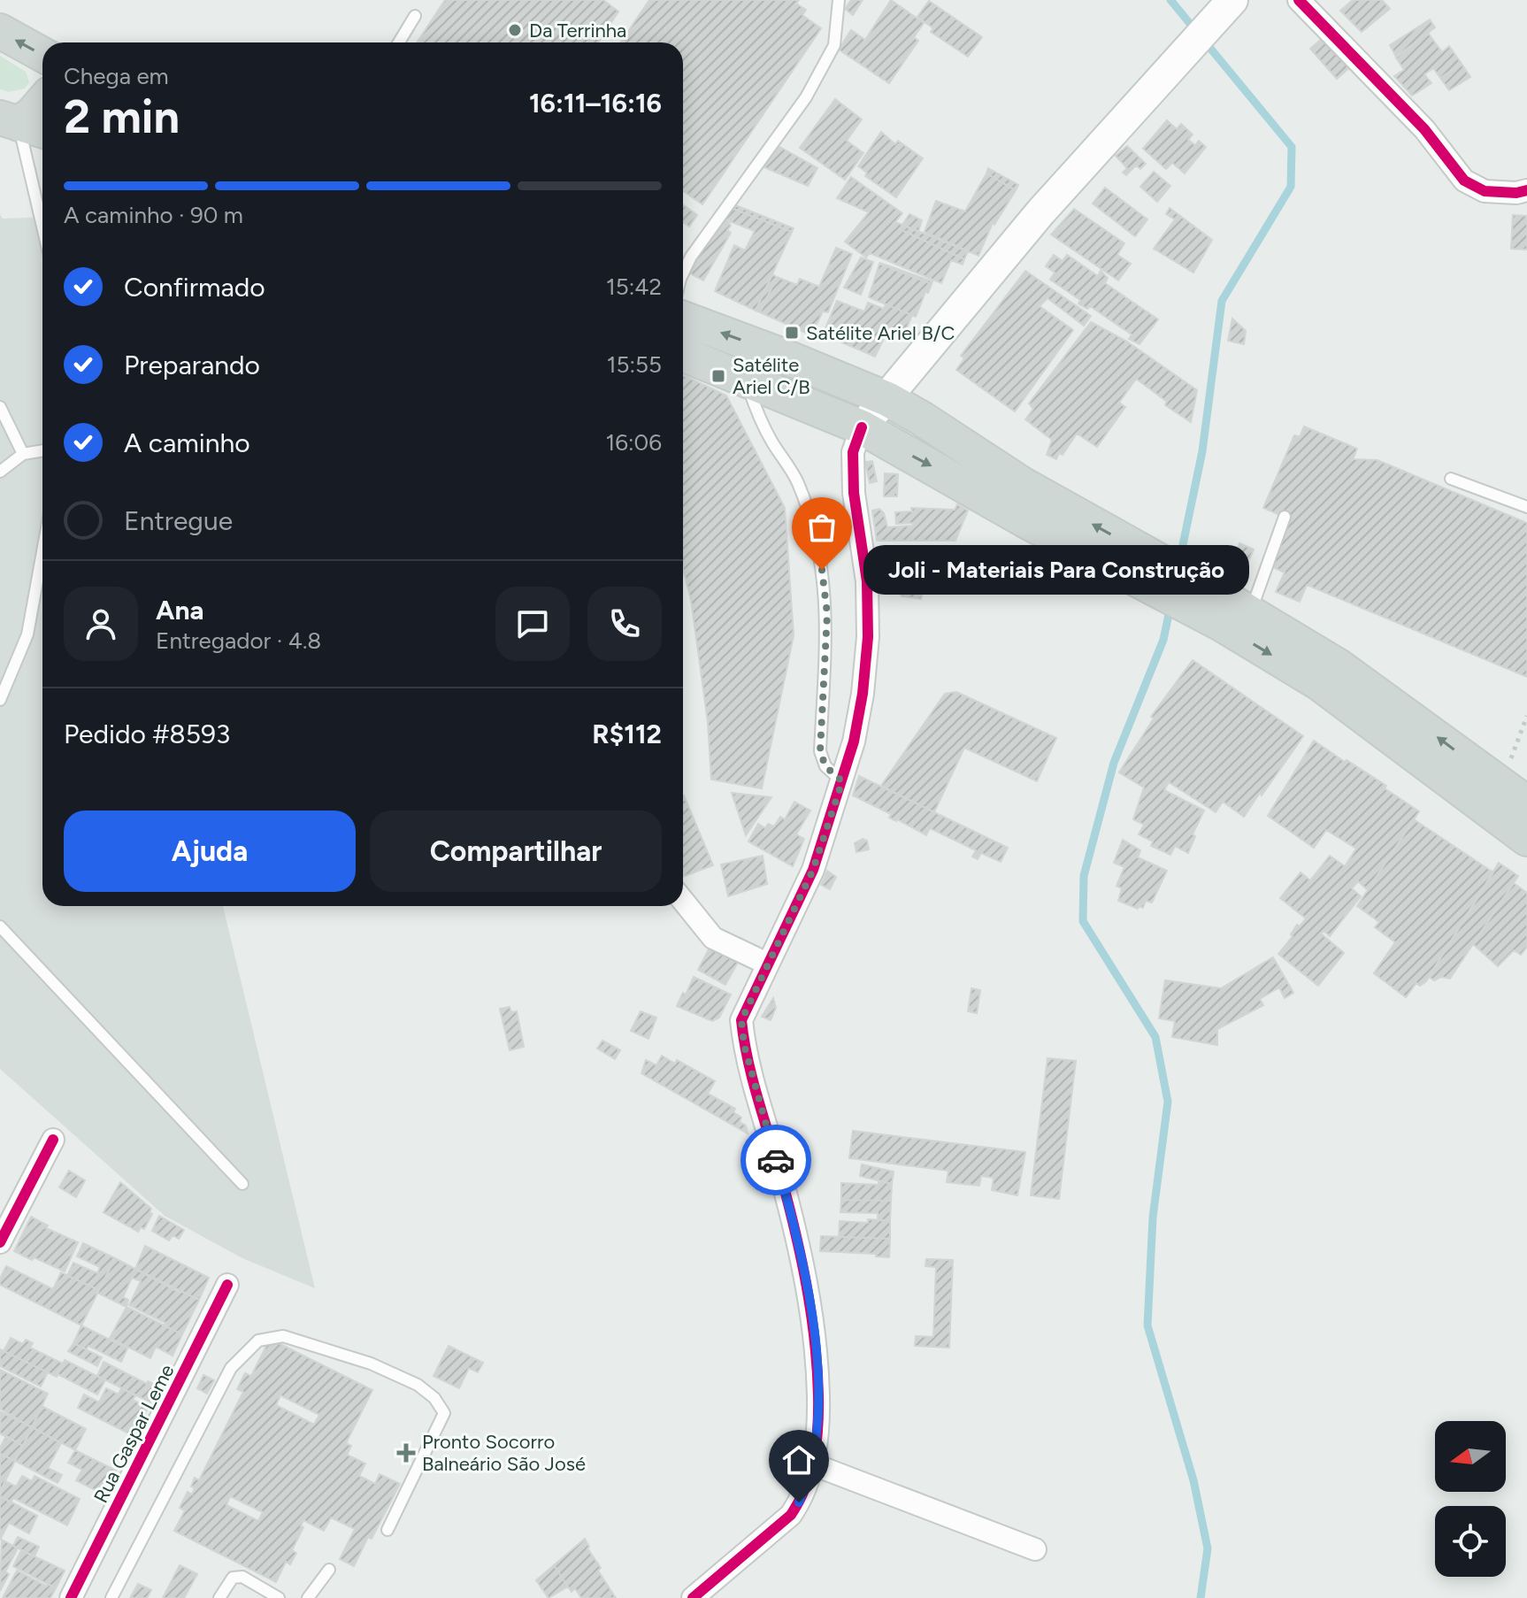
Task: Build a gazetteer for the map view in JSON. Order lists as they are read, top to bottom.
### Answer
{
  "streets": {
    "street": ["Rua Gaspar Leme"]
  },
  "places": {
    "other": ["Da Terrinha", "Joli - Materiais Para Construção"],
    "transit": ["Satélite Ariel B/C", "Satélite Ariel C/B"],
    "health": ["Pronto Socorro Balneário São José"]
  },
  "north": "left",
  "page": {
    "heading": ["2 min", "Chega em", "16:11–16:16"],
    "panel": [
      "Ana",
      "Entregador · 4.8",
      "Pedido #8593",
      "R$112"
    ],
    "bar": "A caminho · 90 m",
    "list": [
      ["Confirmado", "15:42"],
      ["Preparando", "15:55"],
      ["A caminho", "16:06"],
      "Entregue"
    ],
    "bubble": "Joli - Materiais Para Construção",
    "buttons": ["Ajuda", "Compartilhar"]
  }
}
